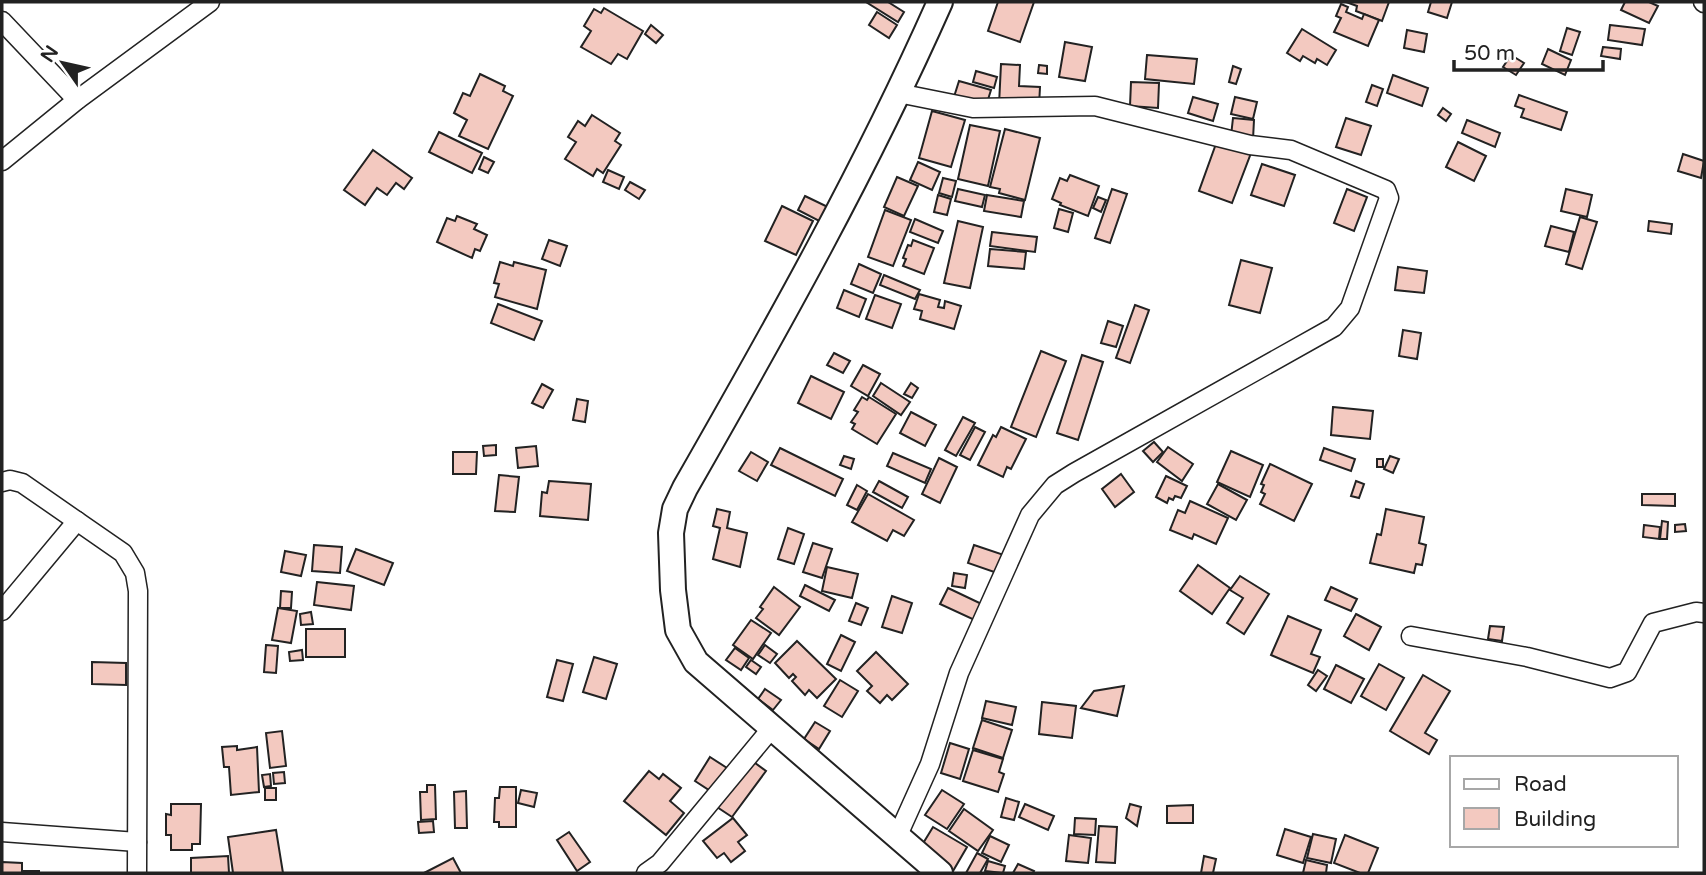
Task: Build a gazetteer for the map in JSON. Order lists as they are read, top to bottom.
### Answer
{
  "legend": ["Road", "Building"],
  "scale_bar": "50 m",
  "north": "top left"
}
